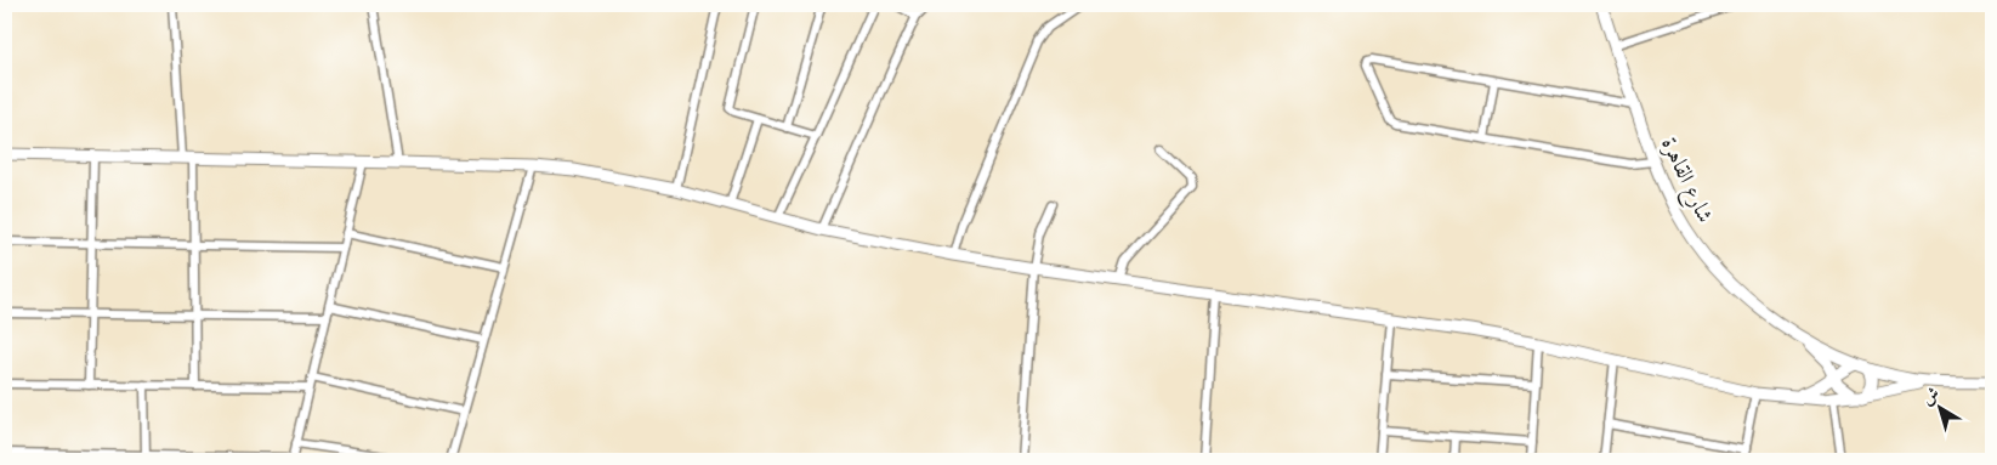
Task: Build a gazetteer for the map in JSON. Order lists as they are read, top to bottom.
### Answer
{
  "streets": {
    "main road": ["شارع القاهرة"]
  },
  "north": "top left"
}
